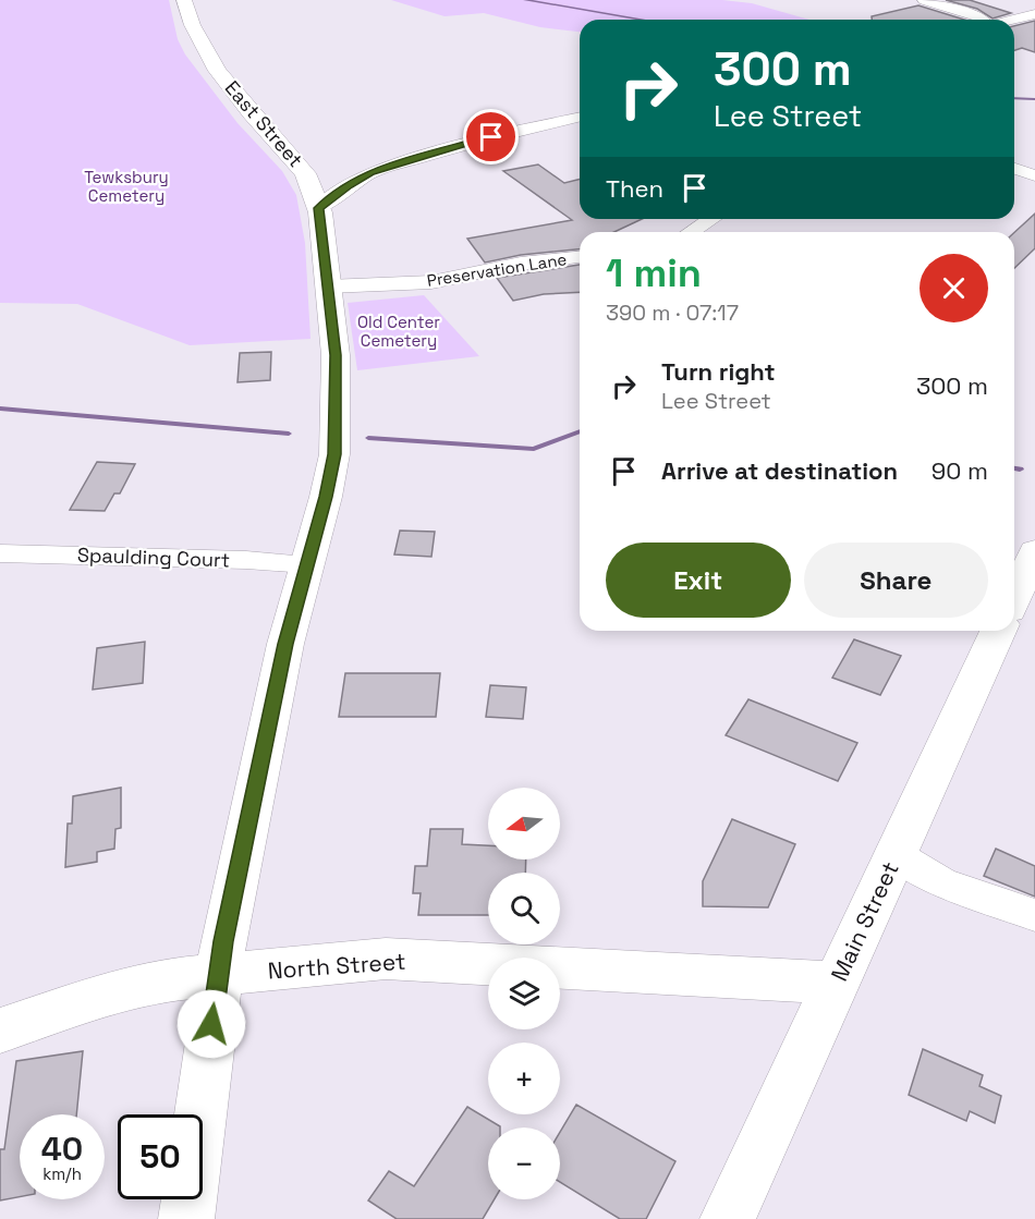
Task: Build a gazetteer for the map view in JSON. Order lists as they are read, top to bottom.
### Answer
{
  "streets": {
    "main road": ["East Street", "Main Street", "North Street"],
    "street": ["Preservation Lane", "Spaulding Court"]
  },
  "crossings": [
    ["East Street", "Preservation Lane"],
    ["East Street", "Spaulding Court"],
    ["East Street", "North Street"],
    ["Main Street", "North Street"]
  ],
  "parks": ["Tewksbury Cemetery", "Old Center Cemetery"],
  "north": "left",
  "page": {
    "turn": ["300 m", "Lee Street"],
    "then": "Then",
    "heading": ["1 min", "390 m · 07:17"],
    "list": [
      {
        "name": "Turn right",
        "note": "Lee Street",
        "value": "300 m"
      },
      {
        "name": "Arrive at destination",
        "value": "90 m"
      }
    ],
    "buttons": ["Exit", "Share"],
    "map_buttons": ["+", "−"],
    "speed": "40 km/h",
    "limit": "50"
  }
}
